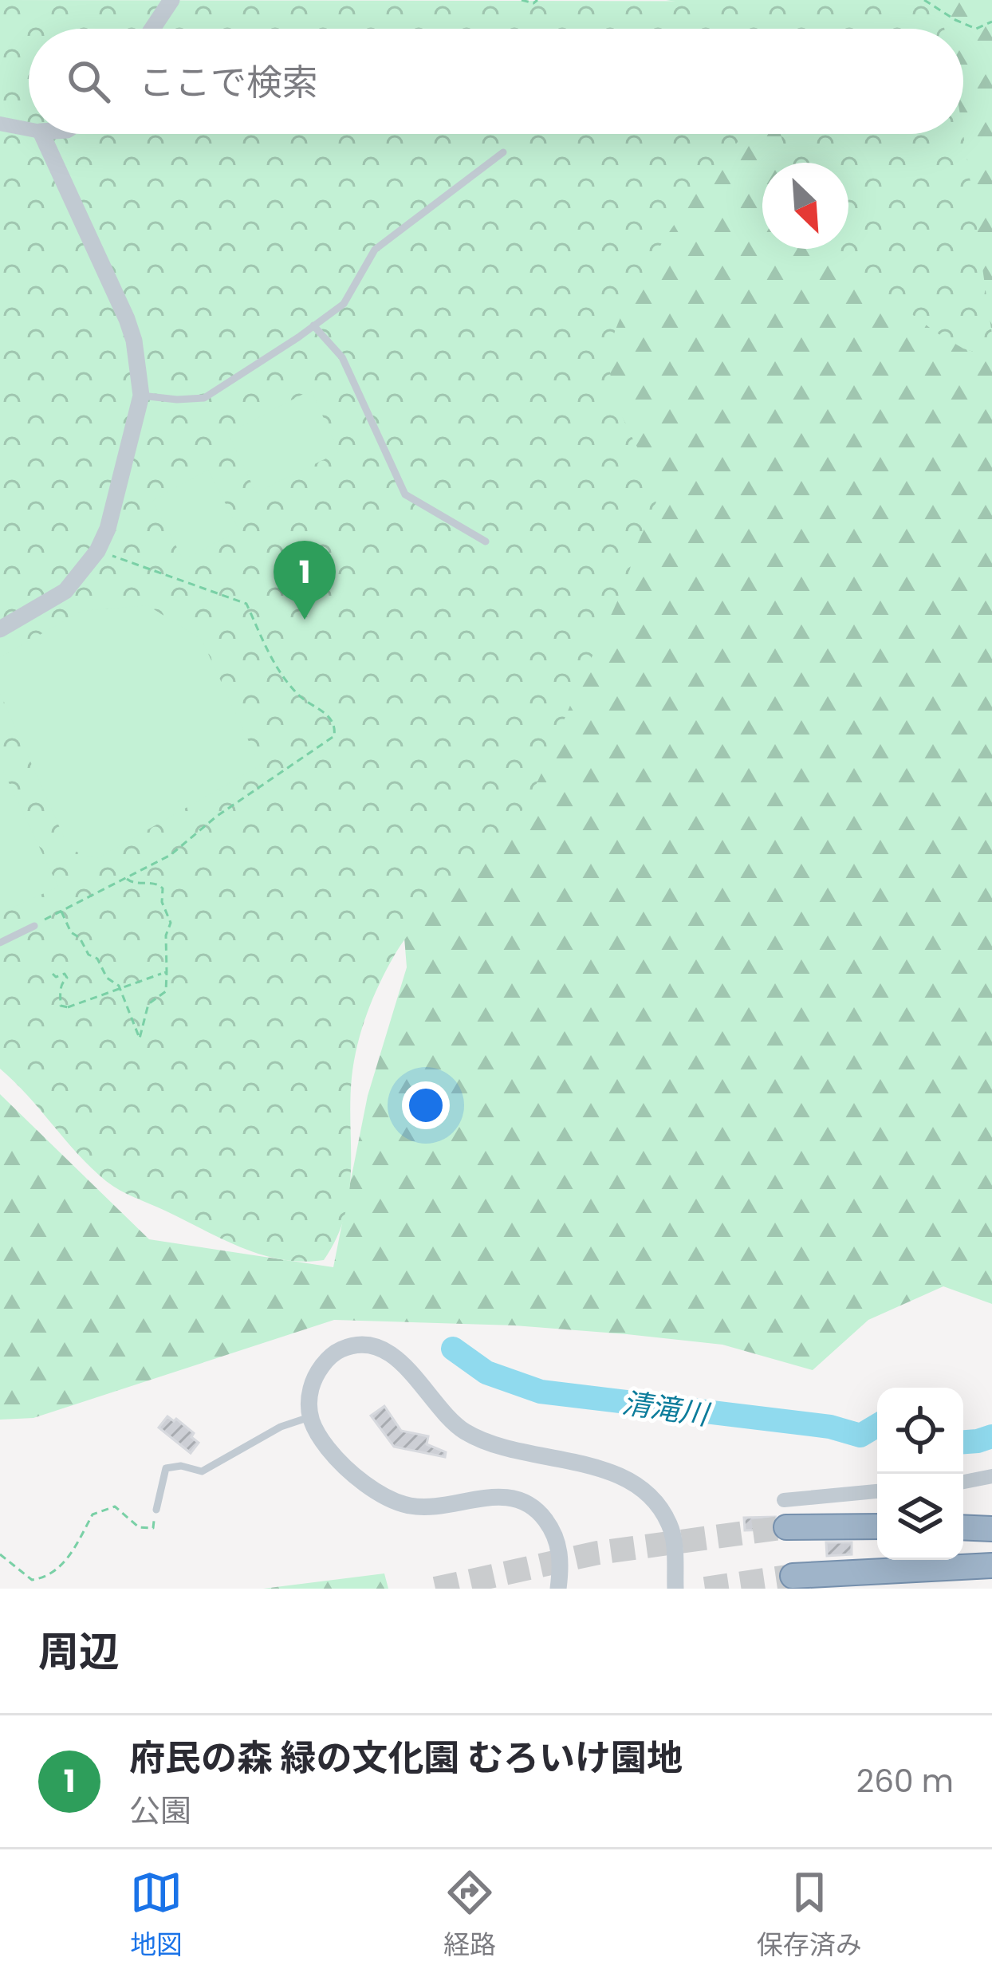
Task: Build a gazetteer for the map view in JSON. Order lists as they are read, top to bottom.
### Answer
{
  "water": ["清滝川"],
  "north": "bottom right",
  "page": {
    "search": "ここで検索",
    "pins": "1",
    "heading": "周辺",
    "list": [
      {
        "mark": "1",
        "name": "府民の森 緑の文化園 むろいけ園地",
        "note": "公園",
        "value": "260 m"
      }
    ],
    "nav": ["地図", "経路", "保存済み"]
  }
}
